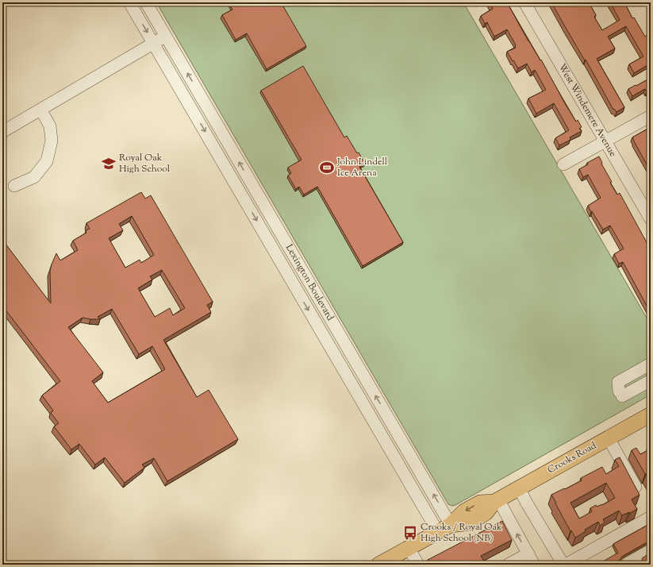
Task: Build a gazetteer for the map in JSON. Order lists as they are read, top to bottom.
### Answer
{
  "streets": {
    "main road": ["Crooks Road"],
    "street": ["West Windemere Avenue", "Lexington Boulevard"]
  },
  "crossings": [
    ["Lexington Boulevard", "Crooks Road"]
  ],
  "places": {
    "school or university": ["Royal Oak High School"],
    "sports": ["John Lindell Ice Arena"],
    "bus stop": ["Crooks / Royal Oak High School (NB)"]
  }
}
